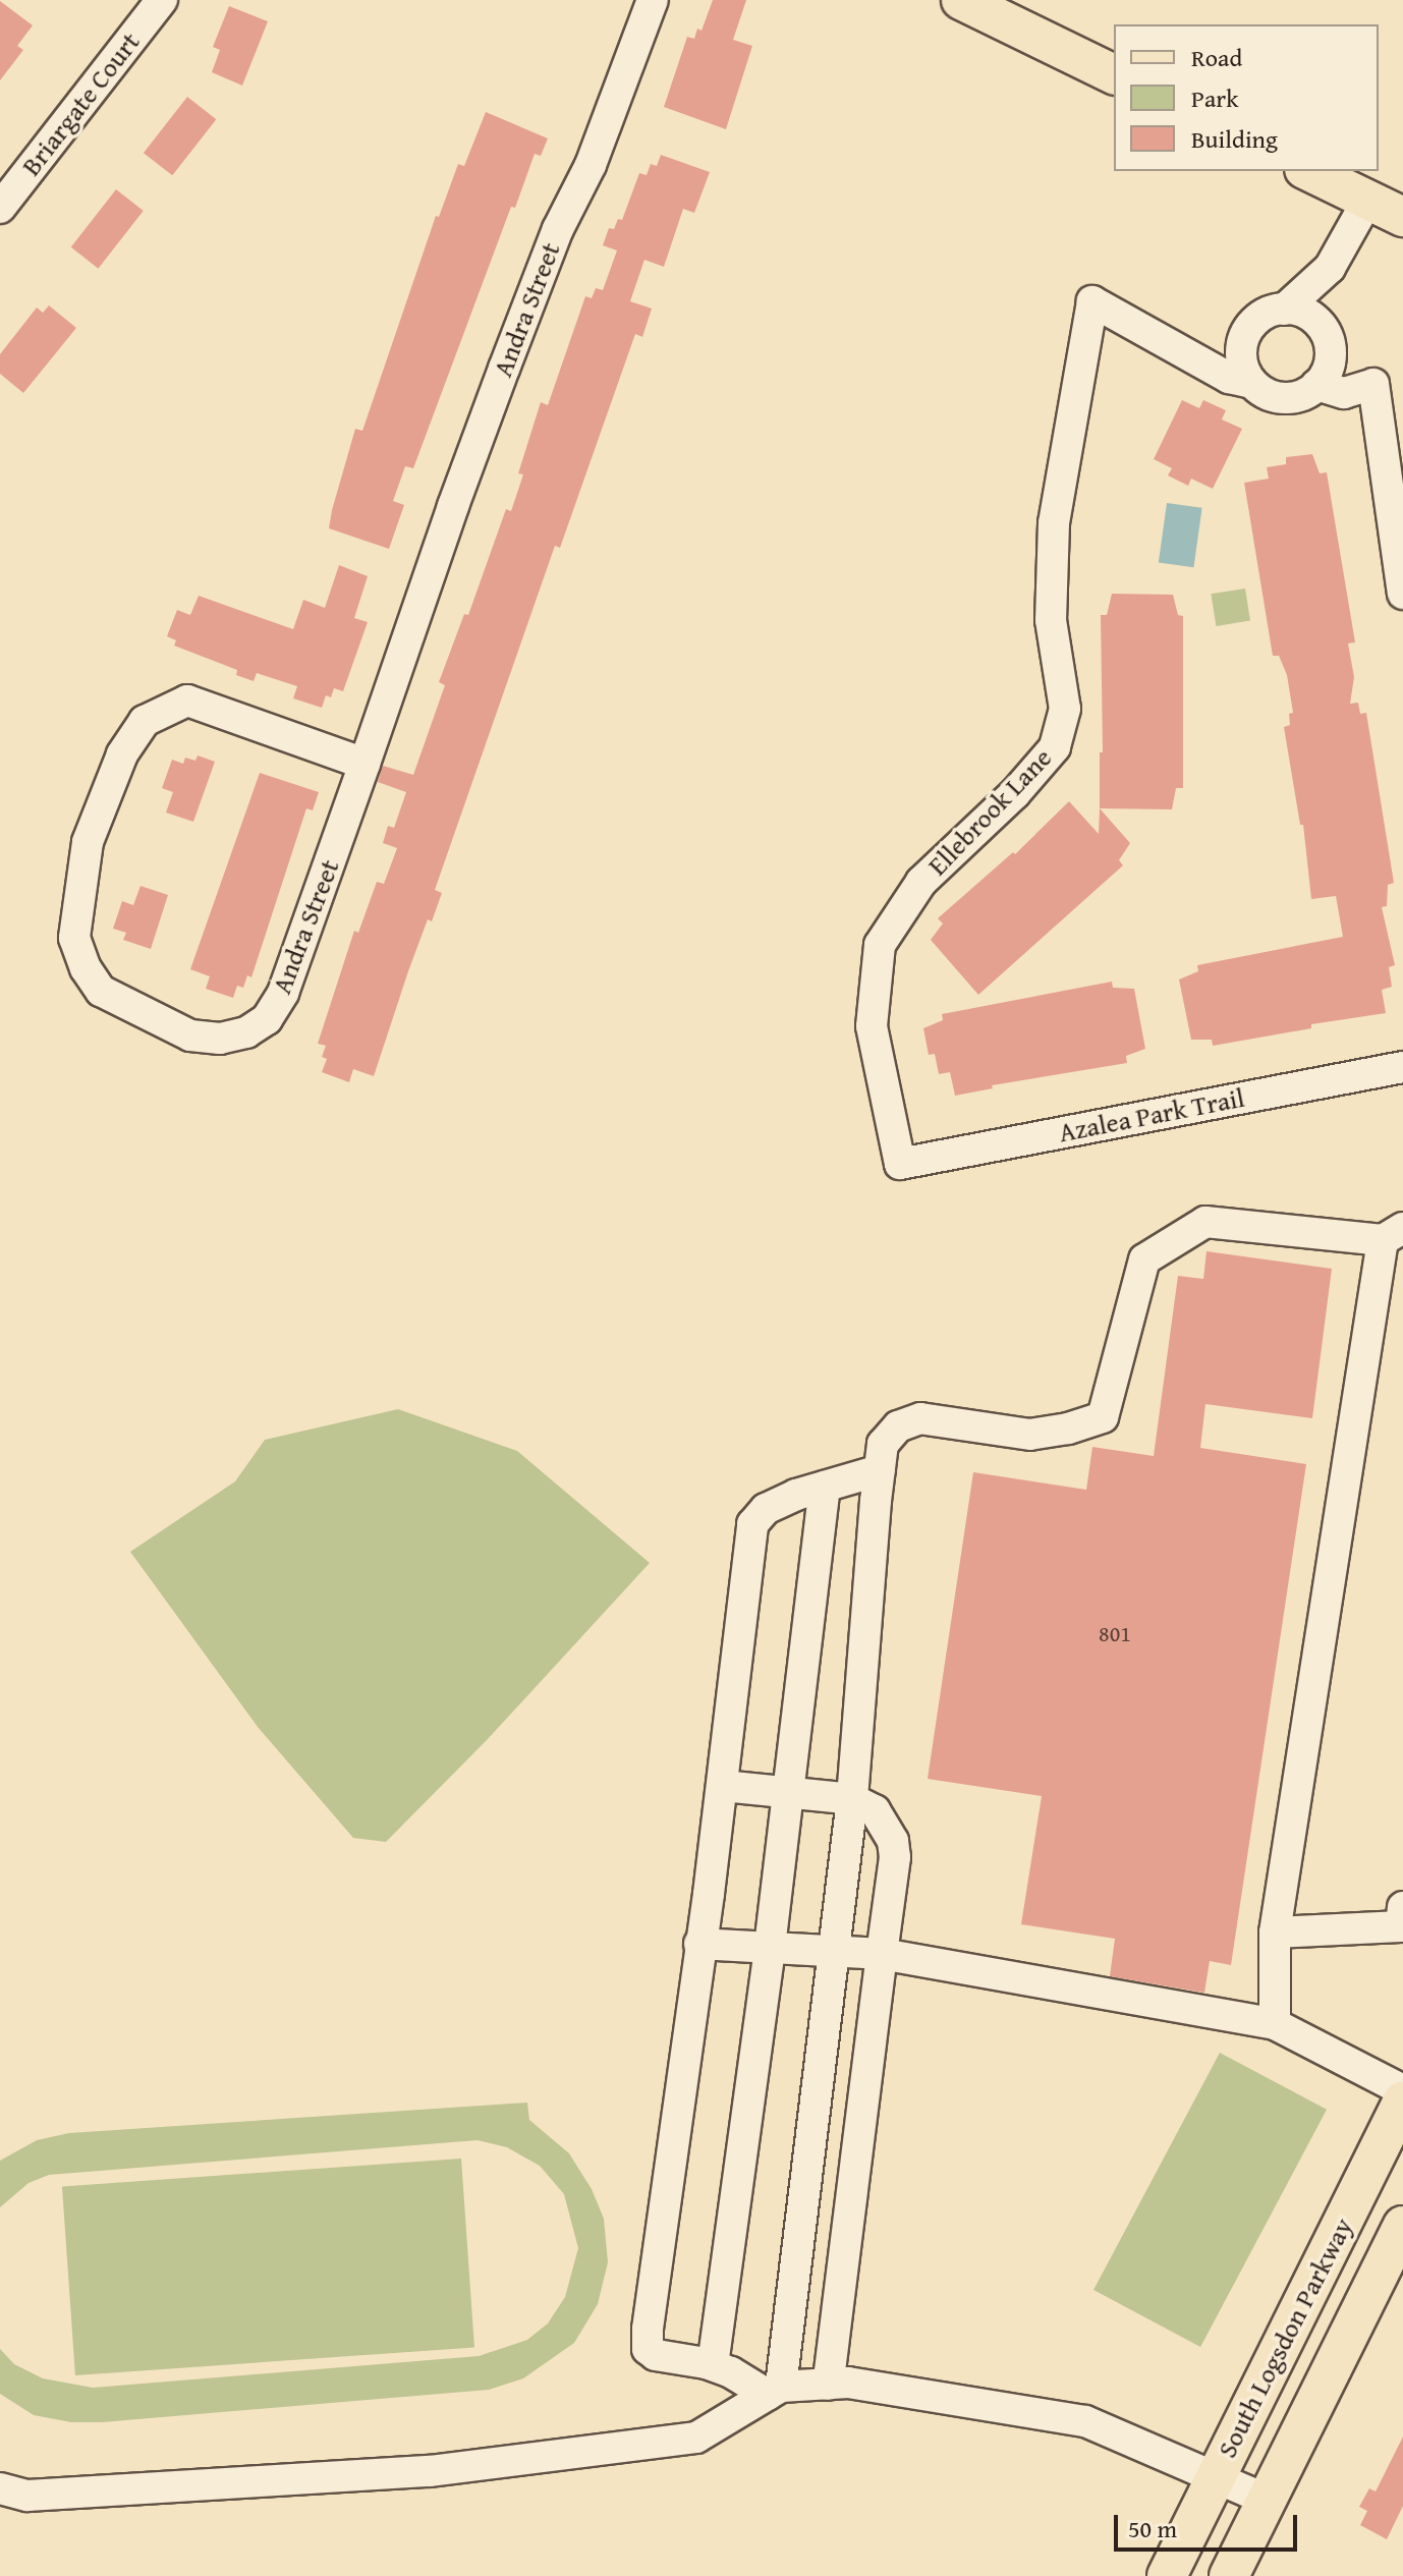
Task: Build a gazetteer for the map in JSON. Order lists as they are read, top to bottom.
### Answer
{
  "streets": {
    "main road": ["South Logsdon Parkway"],
    "street": [
      "Briargate Court",
      "Andra Street",
      "Ellebrook Lane",
      "Azalea Park Trail"
    ]
  },
  "crossings": [
    ["Ellebrook Lane", "Azalea Park Trail"]
  ],
  "house_numbers": ["801"],
  "legend": ["Road", "Park", "Building"],
  "scale_bar": "50 m"
}
